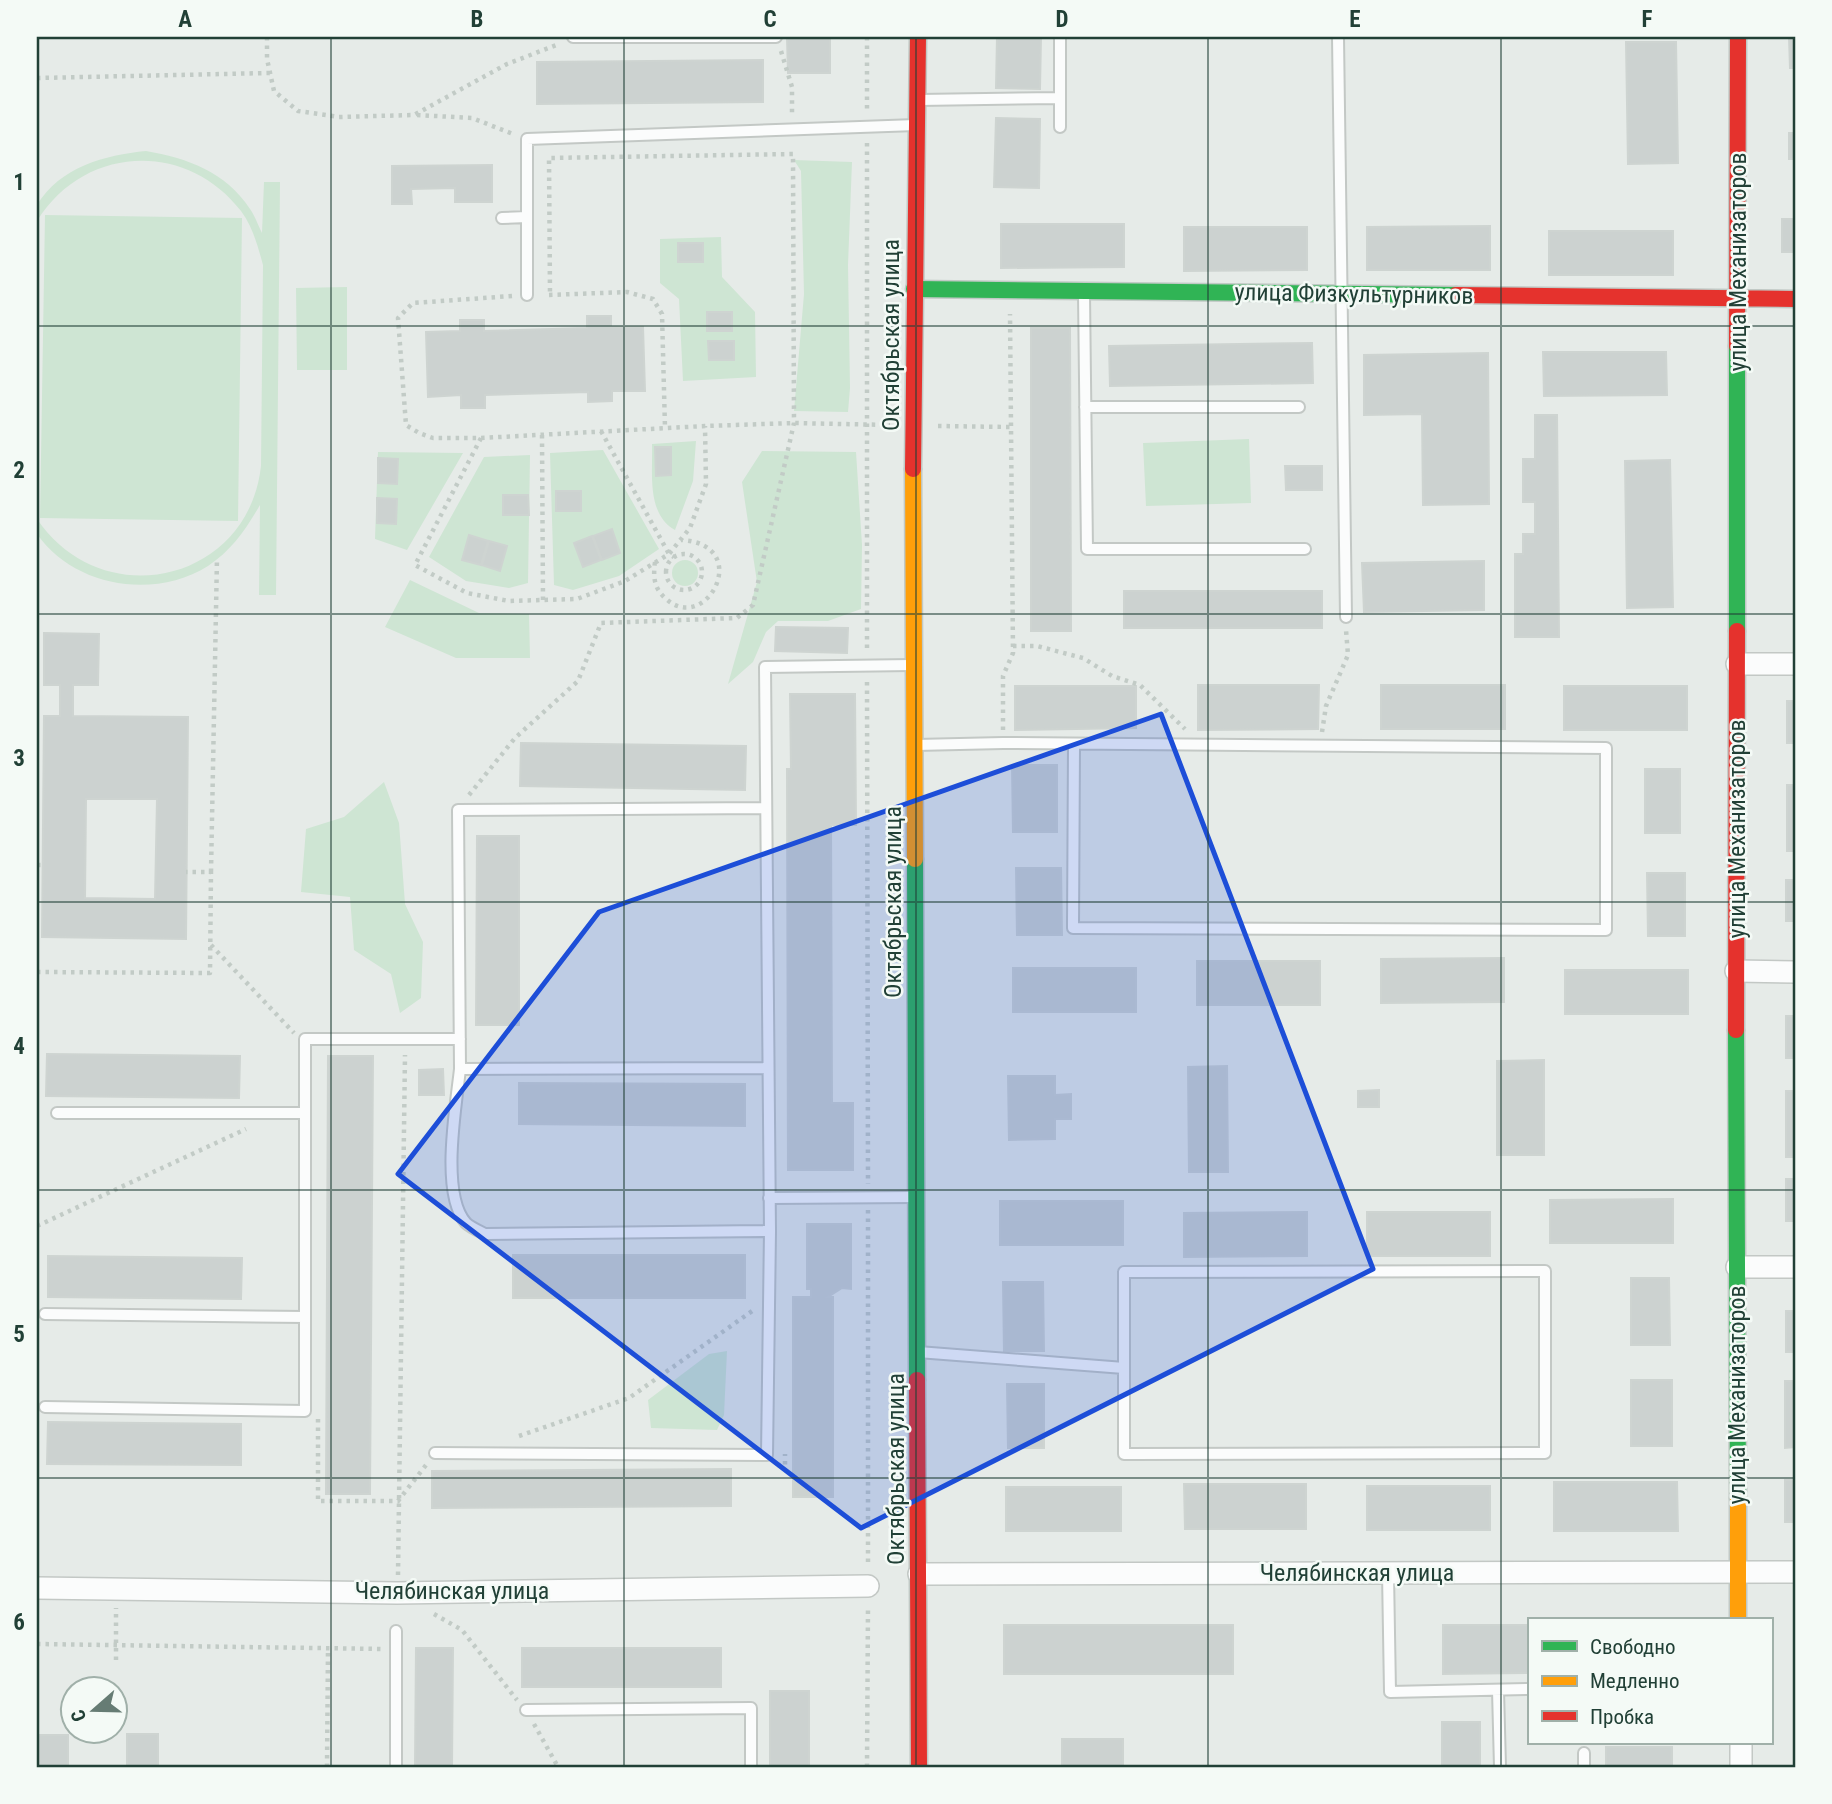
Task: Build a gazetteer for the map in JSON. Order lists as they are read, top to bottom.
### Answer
{
  "streets": {
    "street": [
      "улица Механизаторов",
      "улица Физкультурников",
      "Октябрьская улица",
      "Челябинская улица"
    ]
  },
  "crossings": [
    ["улица Механизаторов", "улица Физкультурников"],
    ["улица Механизаторов", "Челябинская улица"],
    ["улица Физкультурников", "Октябрьская улица"],
    ["Октябрьская улица", "Челябинская улица"]
  ],
  "legend": ["Свободно", "Медленно", "Пробка"],
  "north": "left",
  "grid": {
    "columns": [
      "A",
      "B",
      "C",
      "D",
      "E",
      "F"
    ],
    "rows": [
      "1",
      "2",
      "3",
      "4",
      "5",
      "6"
    ]
  }
}
